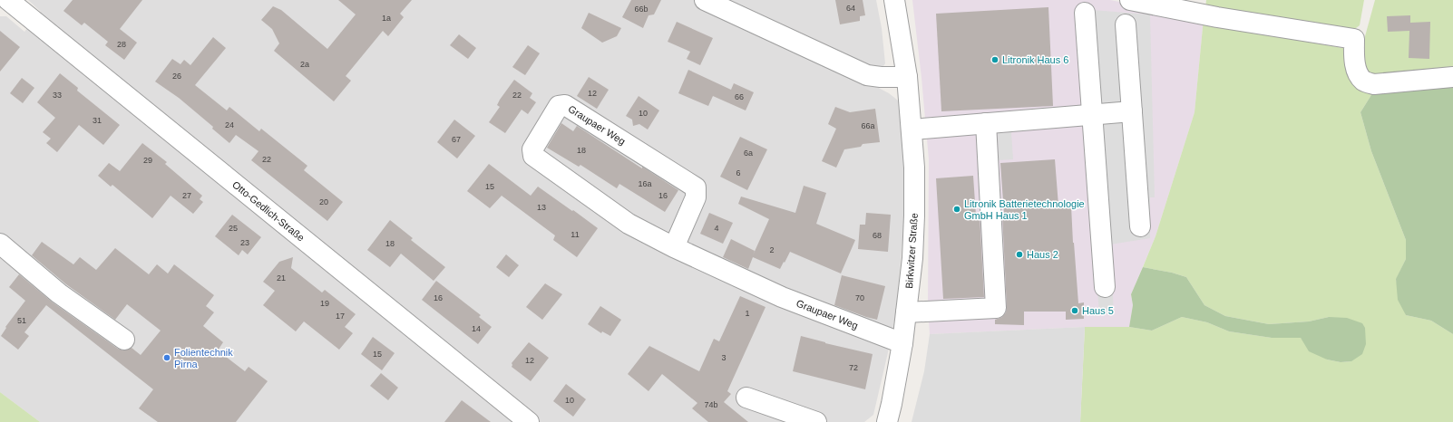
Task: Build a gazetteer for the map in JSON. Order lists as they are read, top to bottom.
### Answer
{
  "streets": {
    "street": ["Graupaer Weg", "Otto-Gedlich-Straße", "Birkwitzer Straße"]
  },
  "crossings": [
    ["Graupaer Weg", "Birkwitzer Straße"]
  ],
  "places": [
    "Litronik Haus 6",
    "Litronik Batterietechnologie GmbH Haus 1",
    "Haus 2",
    "Haus 5",
    "Folientechnik Pirna"
  ],
  "house_numbers": [
    "64",
    "66b",
    "1a",
    "28",
    "2a",
    "26",
    "12",
    "33",
    "22",
    "66",
    "10",
    "31",
    "24",
    "66a",
    "67",
    "18",
    "6a",
    "22",
    "29",
    "6",
    "16a",
    "15",
    "27",
    "16",
    "20",
    "13",
    "25",
    "4",
    "11",
    "68",
    "23",
    "18",
    "2",
    "21",
    "16",
    "70",
    "19",
    "1",
    "17",
    "51",
    "14",
    "15",
    "3",
    "12",
    "72",
    "10",
    "74b"
  ]
}
